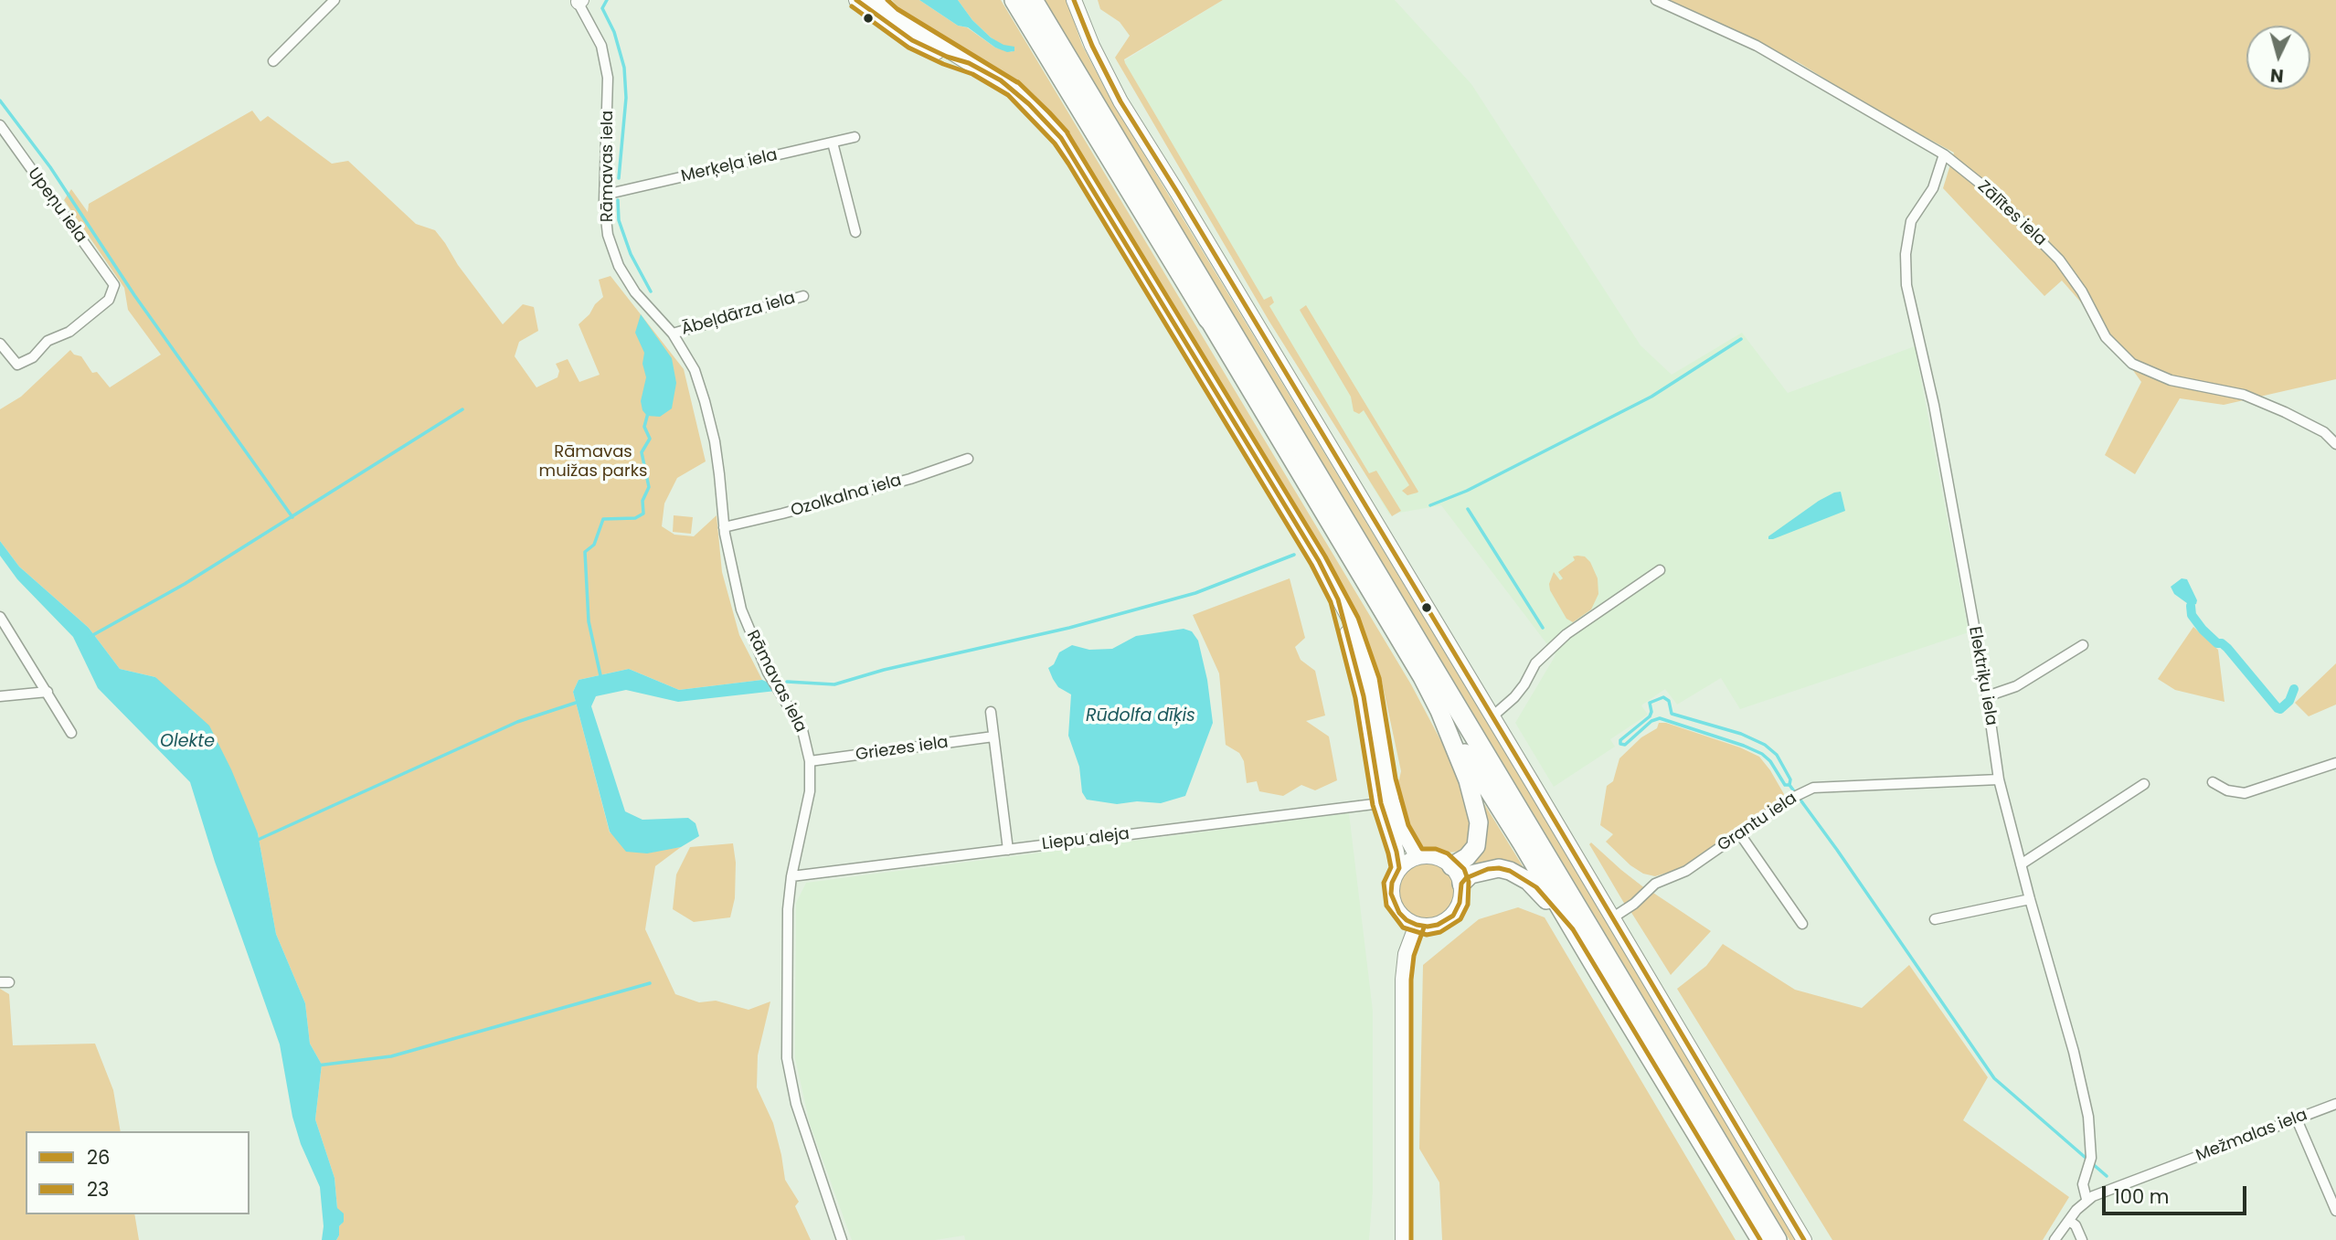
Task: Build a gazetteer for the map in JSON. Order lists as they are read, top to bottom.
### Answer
{
  "streets": {
    "street": [
      "Rāmavas iela",
      "Merķeļa iela",
      "Upeņu iela",
      "Zālītes iela",
      "Ābeļdārza iela",
      "Ozolkalna iela",
      "Elektriķu iela",
      "Griezes iela",
      "Grantu iela",
      "Liepu aleja",
      "Mežmalas iela"
    ]
  },
  "crossings": [
    ["Rāmavas iela", "Merķeļa iela"],
    ["Rāmavas iela", "Ābeļdārza iela"],
    ["Rāmavas iela", "Ozolkalna iela"],
    ["Rāmavas iela", "Griezes iela"],
    ["Rāmavas iela", "Liepu aleja"],
    ["Zālītes iela", "Elektriķu iela"],
    ["Elektriķu iela", "Grantu iela"],
    ["Elektriķu iela", "Mežmalas iela"]
  ],
  "water": ["Rūdolfa dīķis", "Olekte"],
  "parks": ["Rāmavas muižas parks"],
  "lines": ["transit line 26", "transit line 23"],
  "legend": ["26", "23"],
  "scale_bar": "100 m",
  "north": "bottom"
}
